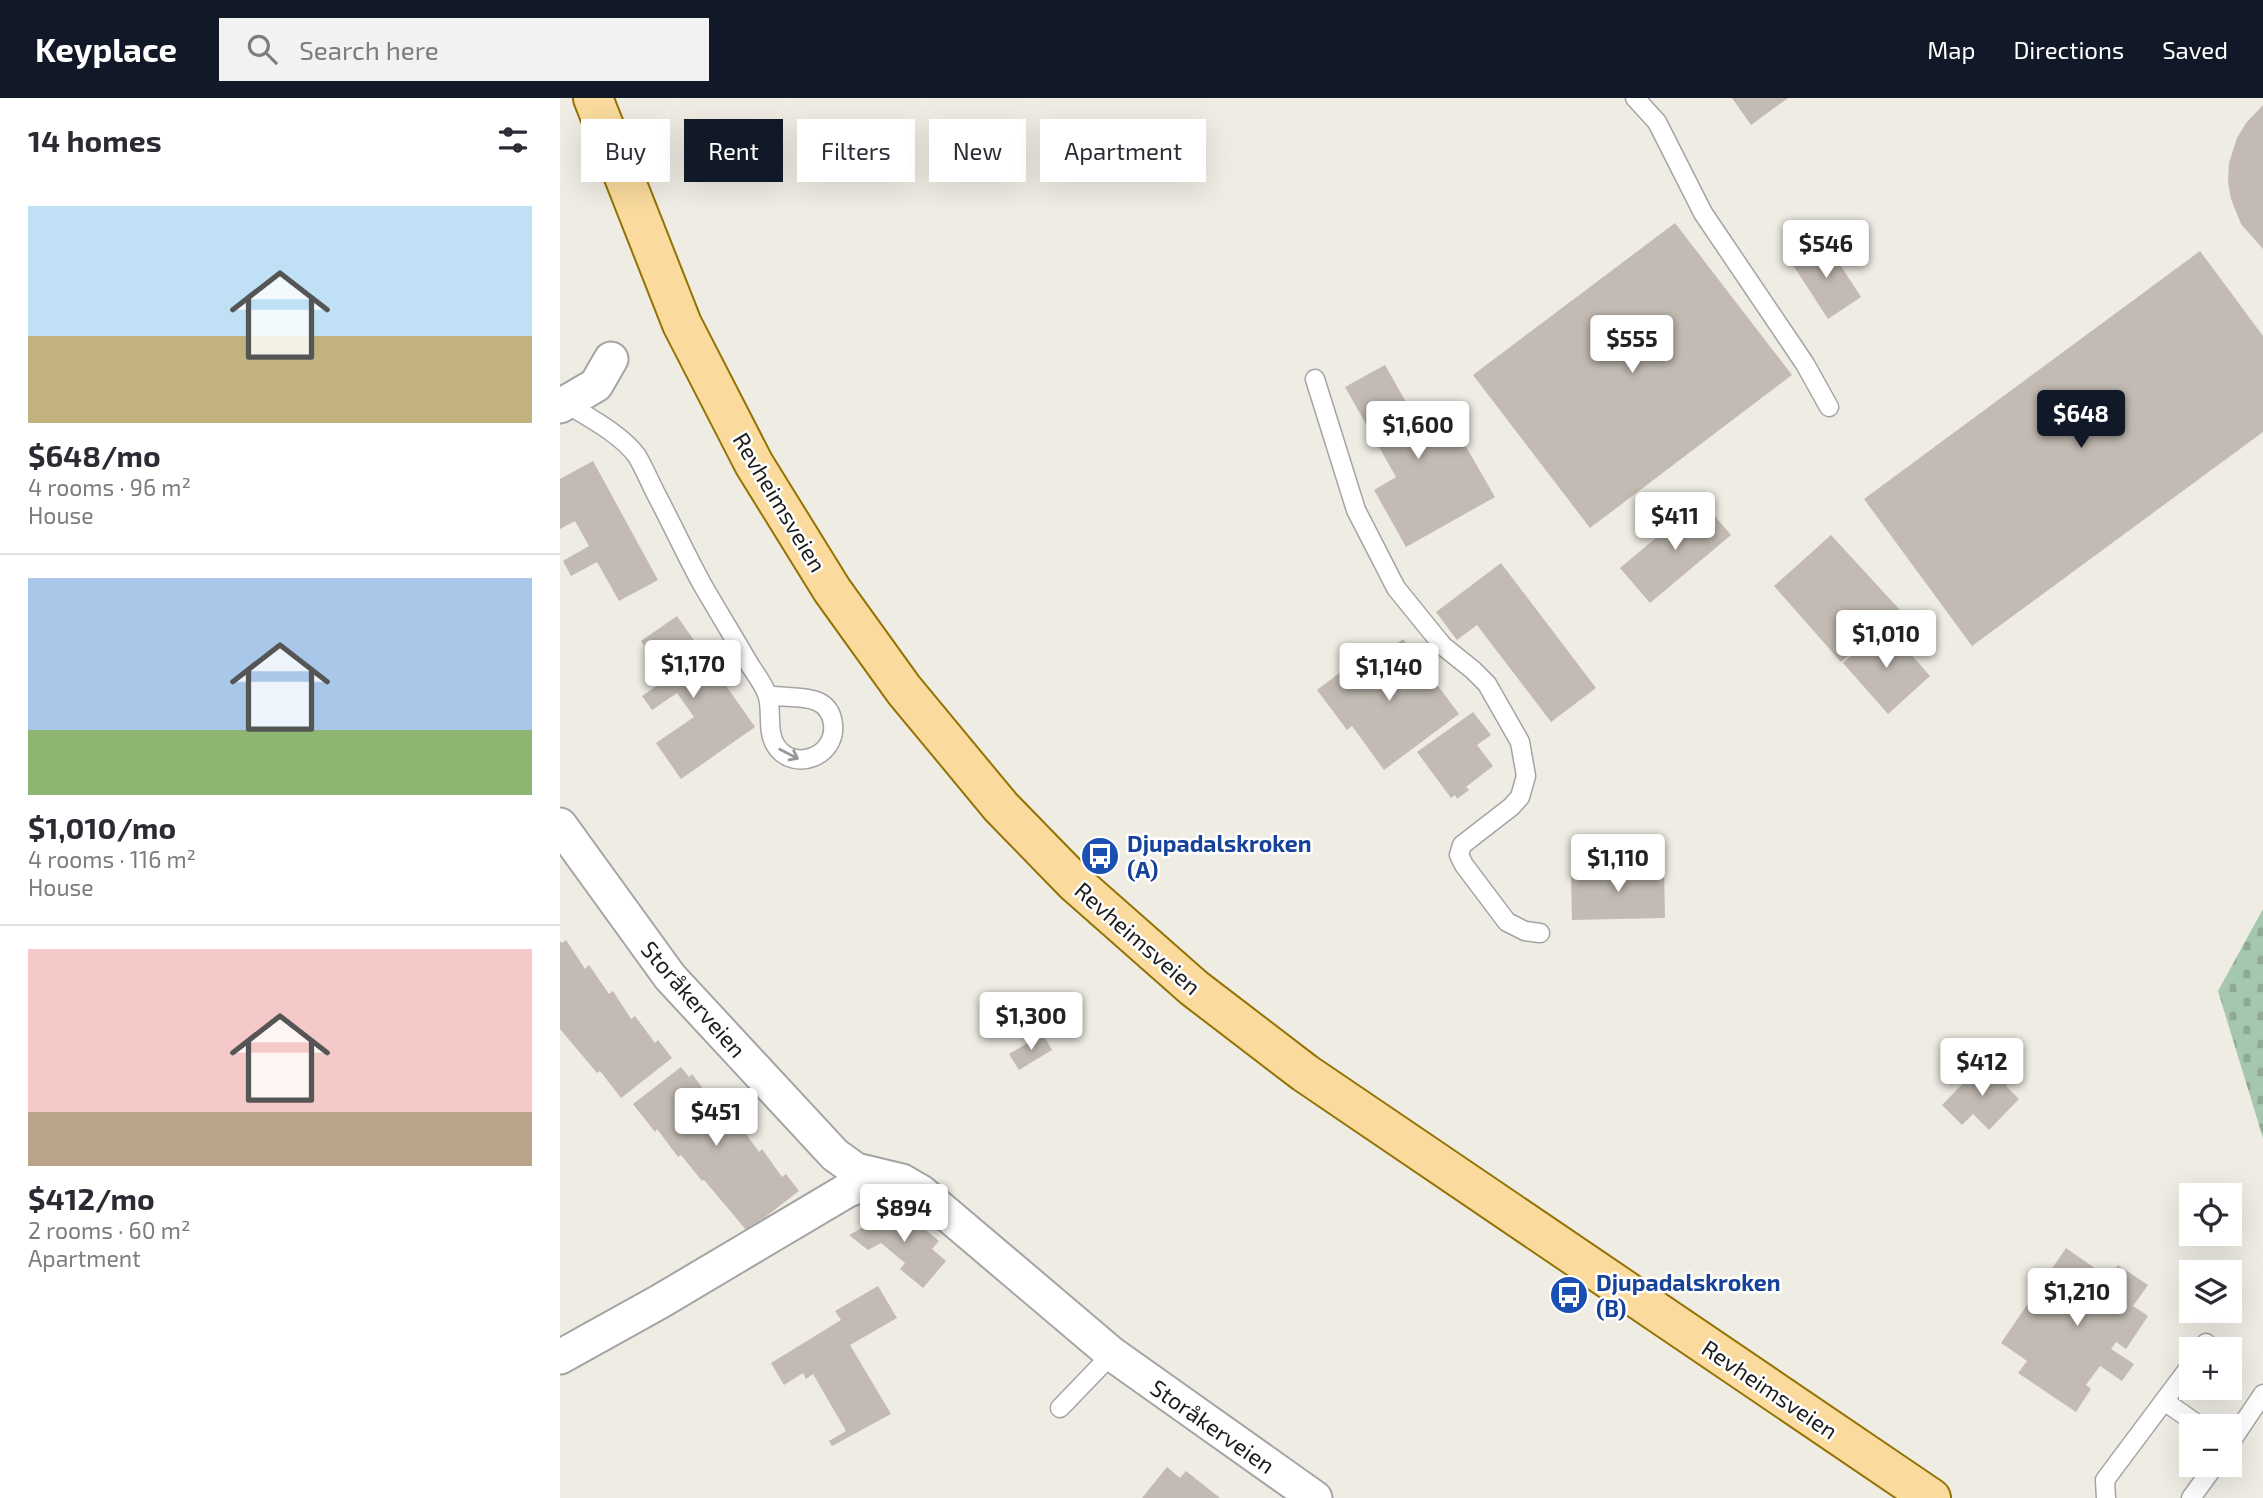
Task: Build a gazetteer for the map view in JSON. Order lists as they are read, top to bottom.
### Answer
{
  "streets": {
    "main road": ["Revheimsveien"],
    "street": ["Storåkerveien"]
  },
  "places": {
    "bus stop": ["Djupadalskroken (A)", "Djupadalskroken (B)"]
  },
  "page": {
    "header": "Keyplace",
    "search": "Search here",
    "nav": ["Map", "Directions", "Saved"],
    "heading": "14 homes",
    "chip": [
      "Buy",
      "Rent",
      "Filters",
      "New",
      "Apartment"
    ],
    "list": [
      {
        "name": "$648/mo",
        "note": "4 rooms · 96 m² · House"
      },
      {
        "name": "$1,010/mo",
        "note": "4 rooms · 116 m² · House"
      },
      {
        "name": "$412/mo",
        "note": "2 rooms · 60 m² · Apartment"
      }
    ],
    "price": [
      "$546",
      "$555",
      "$648",
      "$1,600",
      "$411",
      "$1,010",
      "$1,170",
      "$1,140",
      "$1,110",
      "$1,300",
      "$412",
      "$451",
      "$894",
      "$1,210"
    ],
    "map_buttons": ["+", "−"]
  }
}
